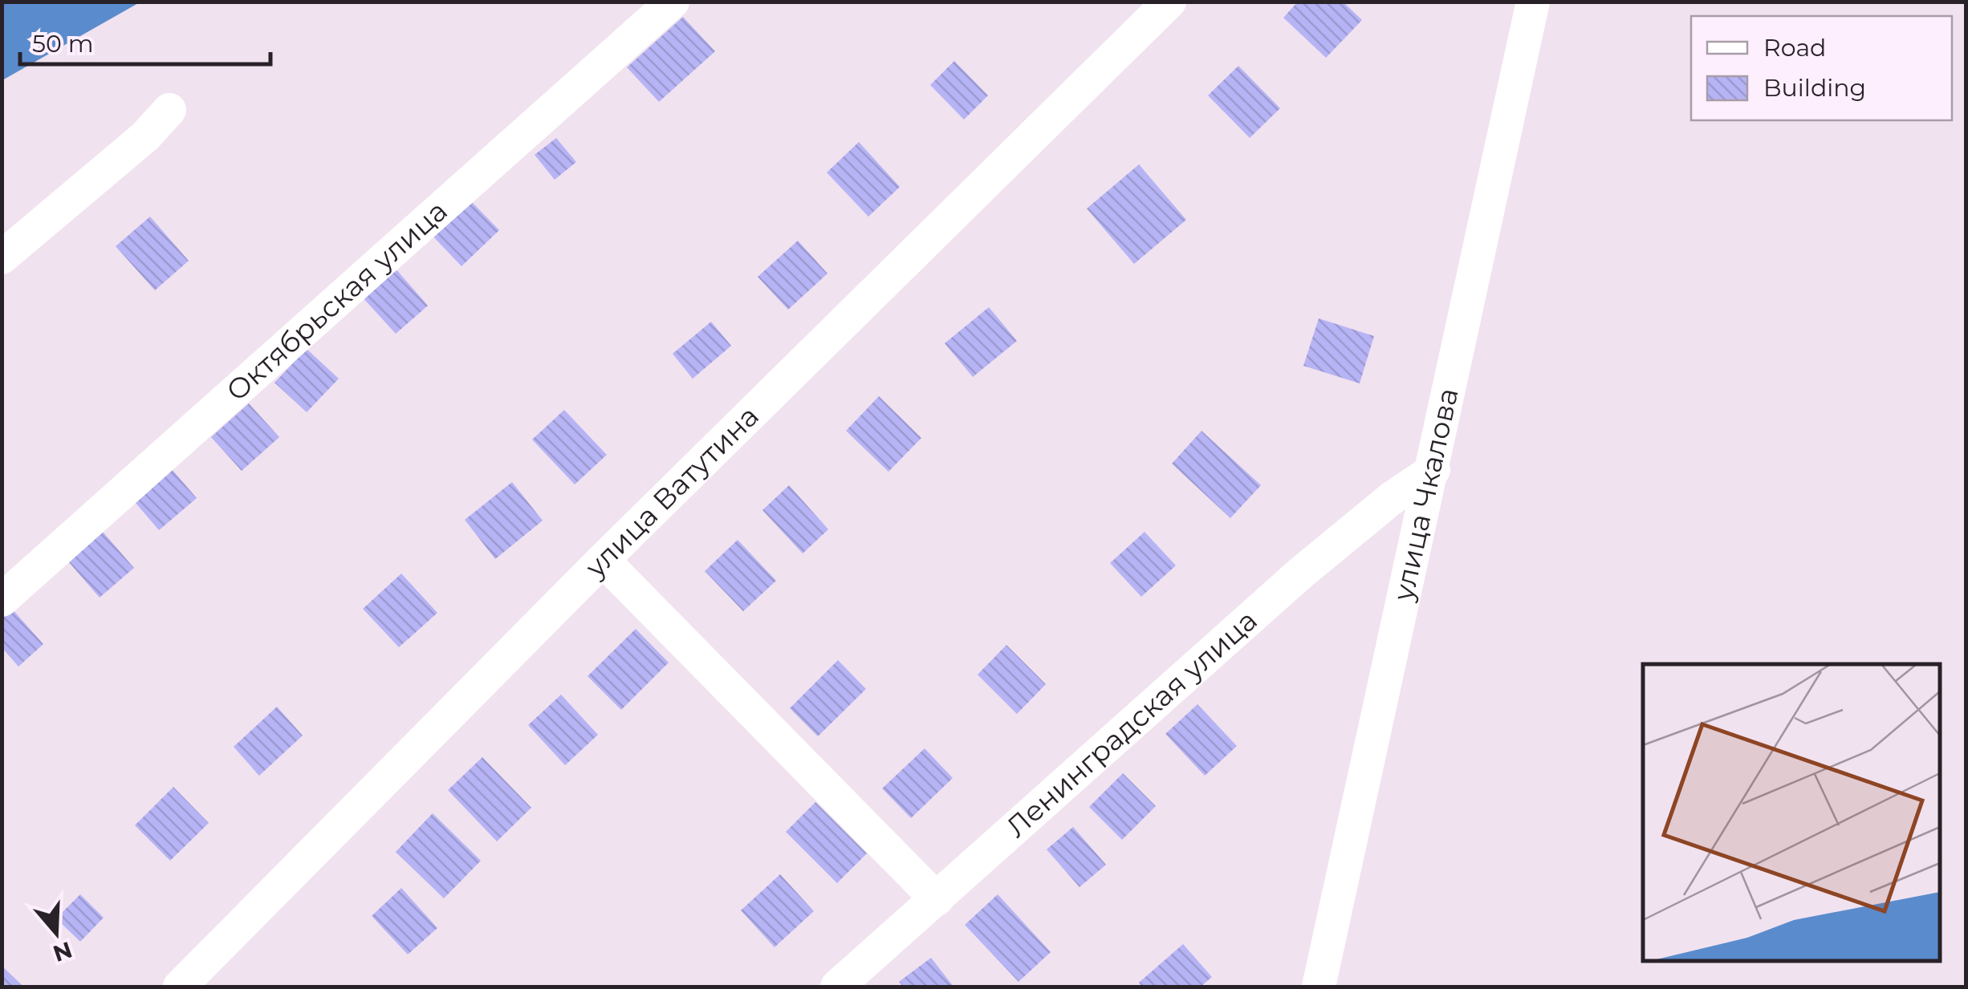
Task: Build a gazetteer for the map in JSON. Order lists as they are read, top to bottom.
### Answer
{
  "streets": {
    "street": [
      "Октябрьская улица",
      "улица Ватутина",
      "улица Чкалова",
      "Ленинградская улица"
    ]
  },
  "crossings": [
    ["улица Чкалова", "Ленинградская улица"]
  ],
  "legend": ["Road", "Building"],
  "scale_bar": "50 m",
  "north": "bottom"
}
